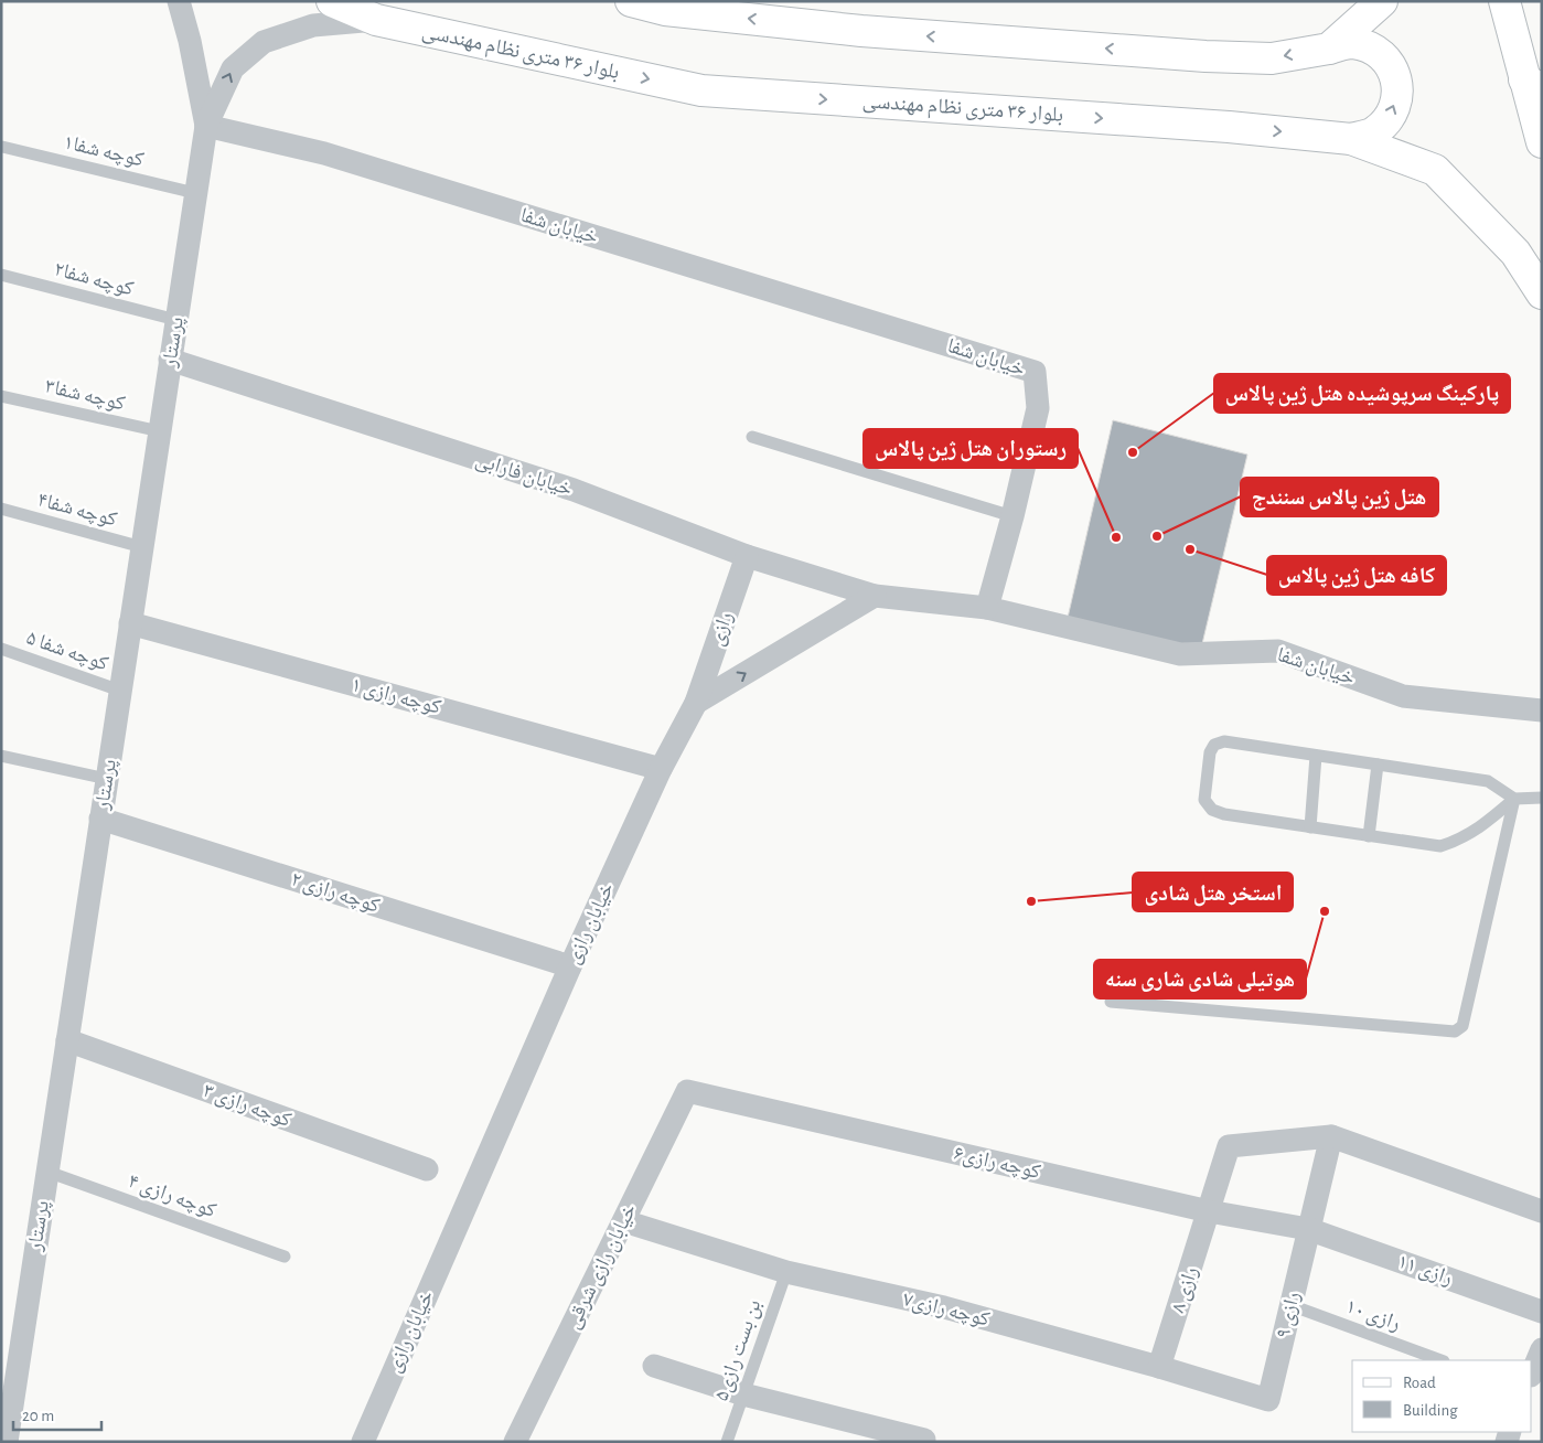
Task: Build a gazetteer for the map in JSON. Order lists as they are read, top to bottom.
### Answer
{
  "streets": {
    "main road": ["بلوار ۳۶ متری نظام مهندسی"],
    "street": [
      "خیابان شفا",
      "پرستار",
      "خیابان فارابی",
      "رازی",
      "کوچه رازی ۱",
      "کوچه رازی ۲",
      "خیابان رازی",
      "کوچه رازی ۳",
      "کوچه رازی۶",
      "خیابان رازی شرقی",
      "رازی ۱۱",
      "رازی ۸",
      "کوچه رازی۷",
      "رازی ۹"
    ],
    "lane": [
      "کوچه شفا۱",
      "کوچه شفا۲",
      "کوچه شفا۳",
      "کوچه شفا۴",
      "کوچه شفا ۵",
      "کوچه رازی ۴",
      "رازی ۱۰",
      "بن بست رازی۵"
    ]
  },
  "crossings": [
    ["کوچه شفا۱", "پرستار"],
    ["خیابان شفا", "پرستار"],
    ["کوچه شفا۲", "پرستار"],
    ["پرستار", "کوچه شفا۳"],
    ["پرستار", "خیابان فارابی"],
    ["پرستار", "کوچه شفا۴"],
    ["پرستار", "کوچه شفا ۵"],
    ["پرستار", "کوچه رازی ۱"],
    ["پرستار", "کوچه رازی ۲"],
    ["پرستار", "کوچه رازی ۳"],
    ["پرستار", "کوچه رازی ۴"],
    ["خیابان فارابی", "رازی"],
    ["رازی", "خیابان رازی"],
    ["کوچه رازی ۱", "خیابان رازی"],
    ["کوچه رازی ۲", "خیابان رازی"],
    ["کوچه رازی۶", "خیابان رازی شرقی"],
    ["کوچه رازی۶", "رازی ۱۱"],
    ["کوچه رازی۶", "رازی ۸"],
    ["کوچه رازی۶", "رازی ۹"],
    ["خیابان رازی شرقی", "کوچه رازی۷"],
    ["رازی ۱۱", "رازی ۹"],
    ["رازی ۸", "کوچه رازی۷"],
    ["رازی ۸", "رازی ۹"],
    ["کوچه رازی۷", "رازی ۹"],
    ["کوچه رازی۷", "بن بست رازی۵"],
    ["رازی ۹", "رازی ۱۰"]
  ],
  "places": [
    "پارکینگ سرپوشیده هتل ژین پالاس",
    "هتل ژین پالاس سنندج",
    "رستوران هتل ژین پالاس",
    "کافه هتل ژین پالاس",
    "استخر هتل شادی",
    "هوتیلی شادی شاری سنه"
  ],
  "legend": ["Road", "Building"],
  "scale_bar": "20 m"
}
